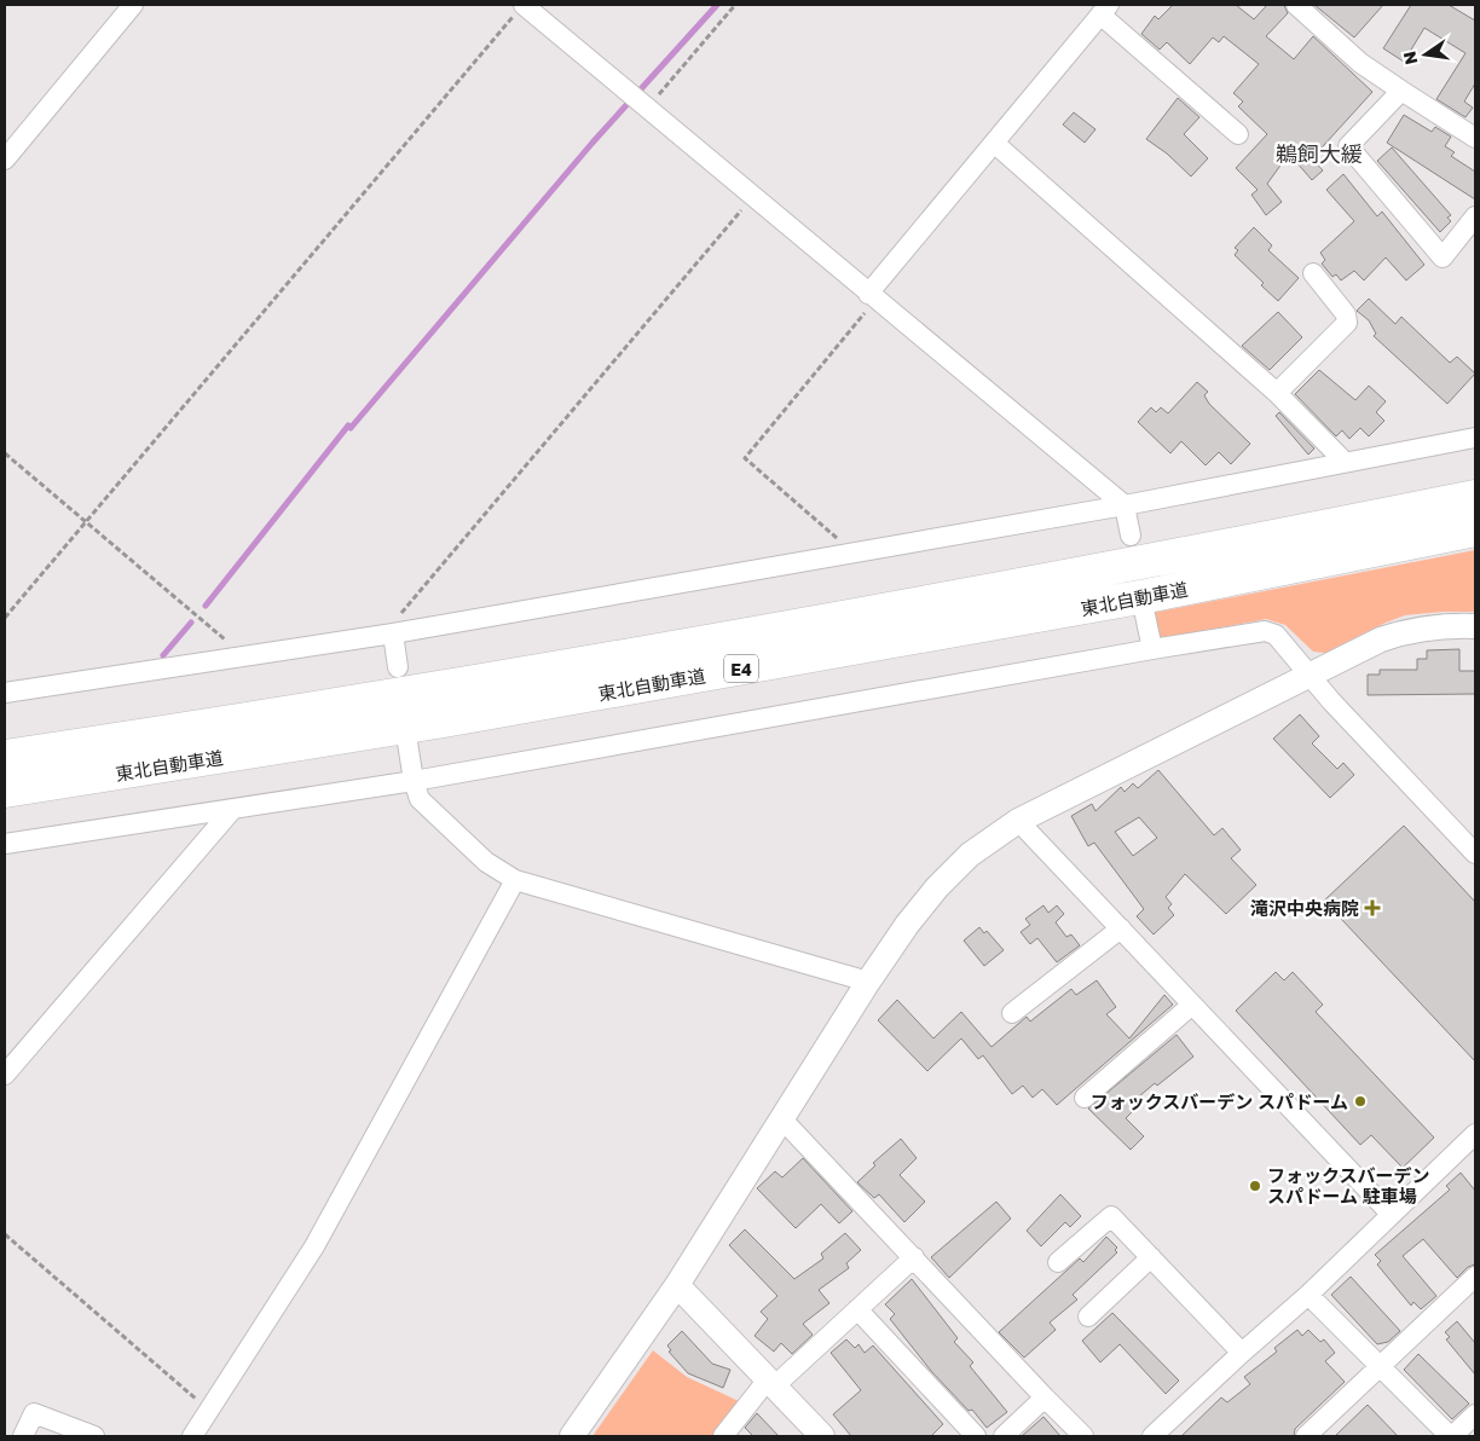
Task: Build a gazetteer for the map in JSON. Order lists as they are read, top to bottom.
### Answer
{
  "streets": {
    "highway": ["東北自動車道", "E4"]
  },
  "districts": ["鵜飼大緩"],
  "places": {
    "health": ["滝沢中央病院"],
    "other": ["フォックスバーデン スパドーム", "フォックスバーデン スパドーム 駐車場"]
  },
  "north": "left"
}
